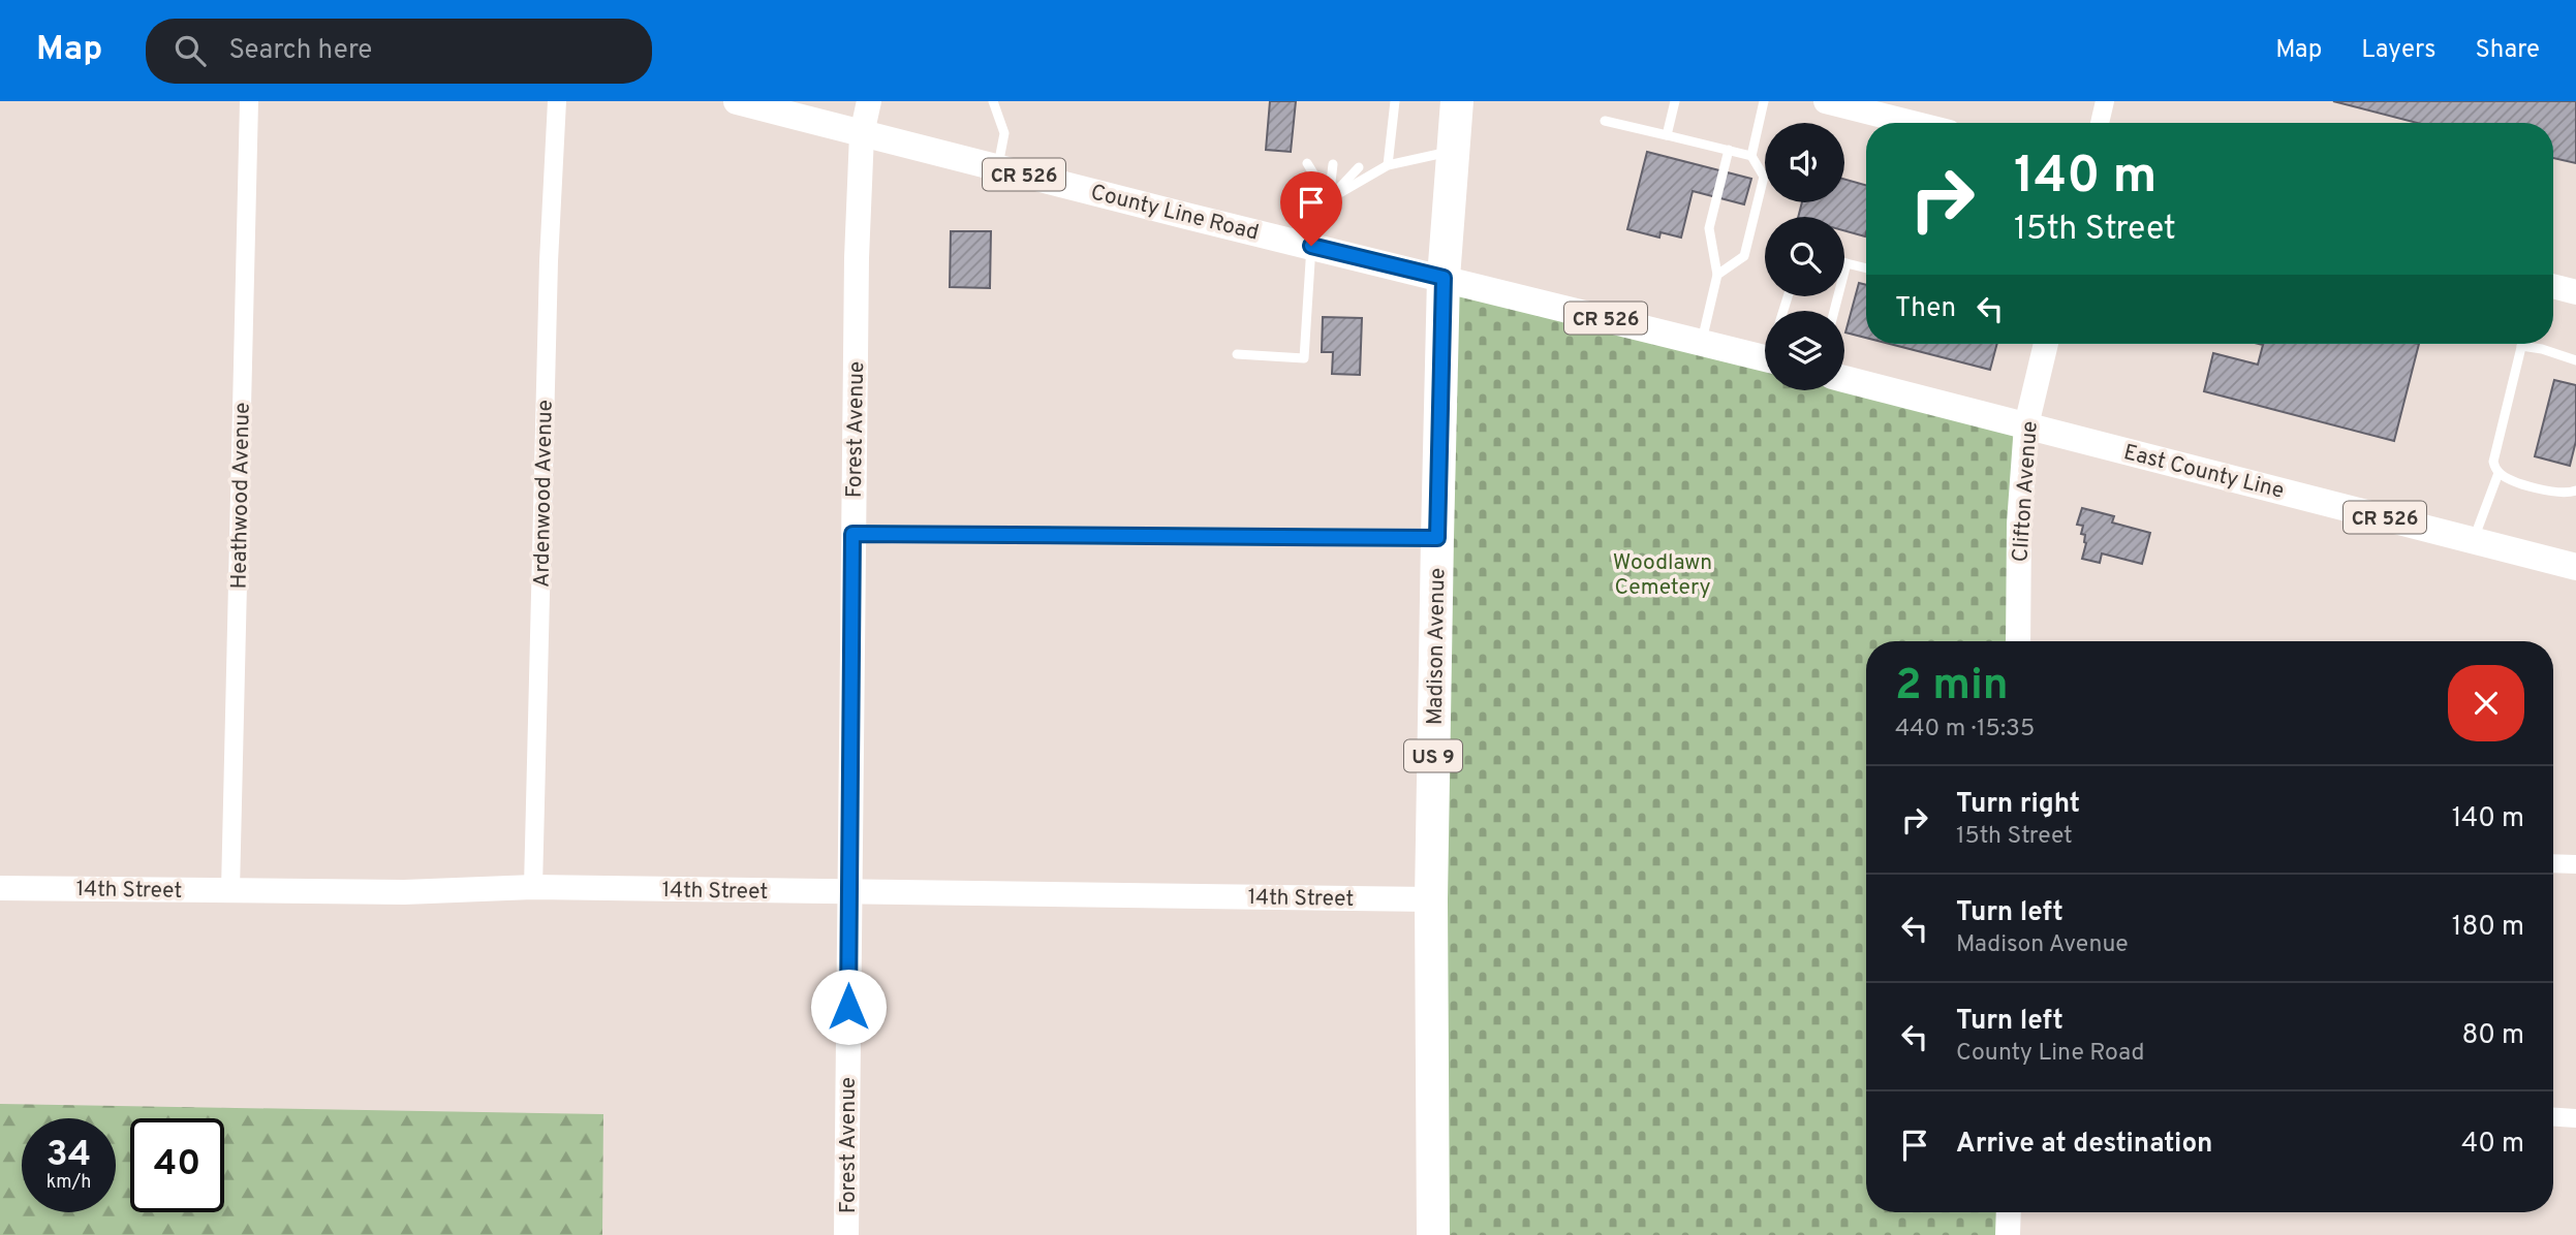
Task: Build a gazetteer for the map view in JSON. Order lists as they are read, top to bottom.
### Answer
{
  "streets": {
    "highway": ["Madison Avenue", "US 9"],
    "main road": ["CR 526", "County Line Road", "East County Line"],
    "street": [
      "Forest Avenue",
      "Clifton Avenue",
      "Ardenwood Avenue",
      "Heathwood Avenue",
      "14th Street"
    ]
  },
  "crossings": [
    ["CR 526", "County Line Road"],
    ["CR 526", "Madison Avenue"],
    ["County Line Road", "Forest Avenue"],
    ["County Line Road", "Madison Avenue"],
    ["Forest Avenue", "14th Street"],
    ["East County Line", "Clifton Avenue"],
    ["Ardenwood Avenue", "14th Street"],
    ["Heathwood Avenue", "14th Street"],
    ["Madison Avenue", "14th Street"]
  ],
  "parks": ["Woodlawn Cemetery"],
  "page": {
    "header": "Map",
    "search": "Search here",
    "nav": ["Map", "Layers", "Share"],
    "turn": ["140 m", "15th Street"],
    "then": "Then",
    "heading": ["2 min", "440 m · 15:35"],
    "list": [
      {
        "name": "Turn right",
        "note": "15th Street",
        "value": "140 m"
      },
      {
        "name": "Turn left",
        "note": "Madison Avenue",
        "value": "180 m"
      },
      {
        "name": "Turn left",
        "note": "County Line Road",
        "value": "80 m"
      },
      {
        "name": "Arrive at destination",
        "value": "40 m"
      }
    ],
    "speed": "34 km/h",
    "limit": "40"
  }
}
